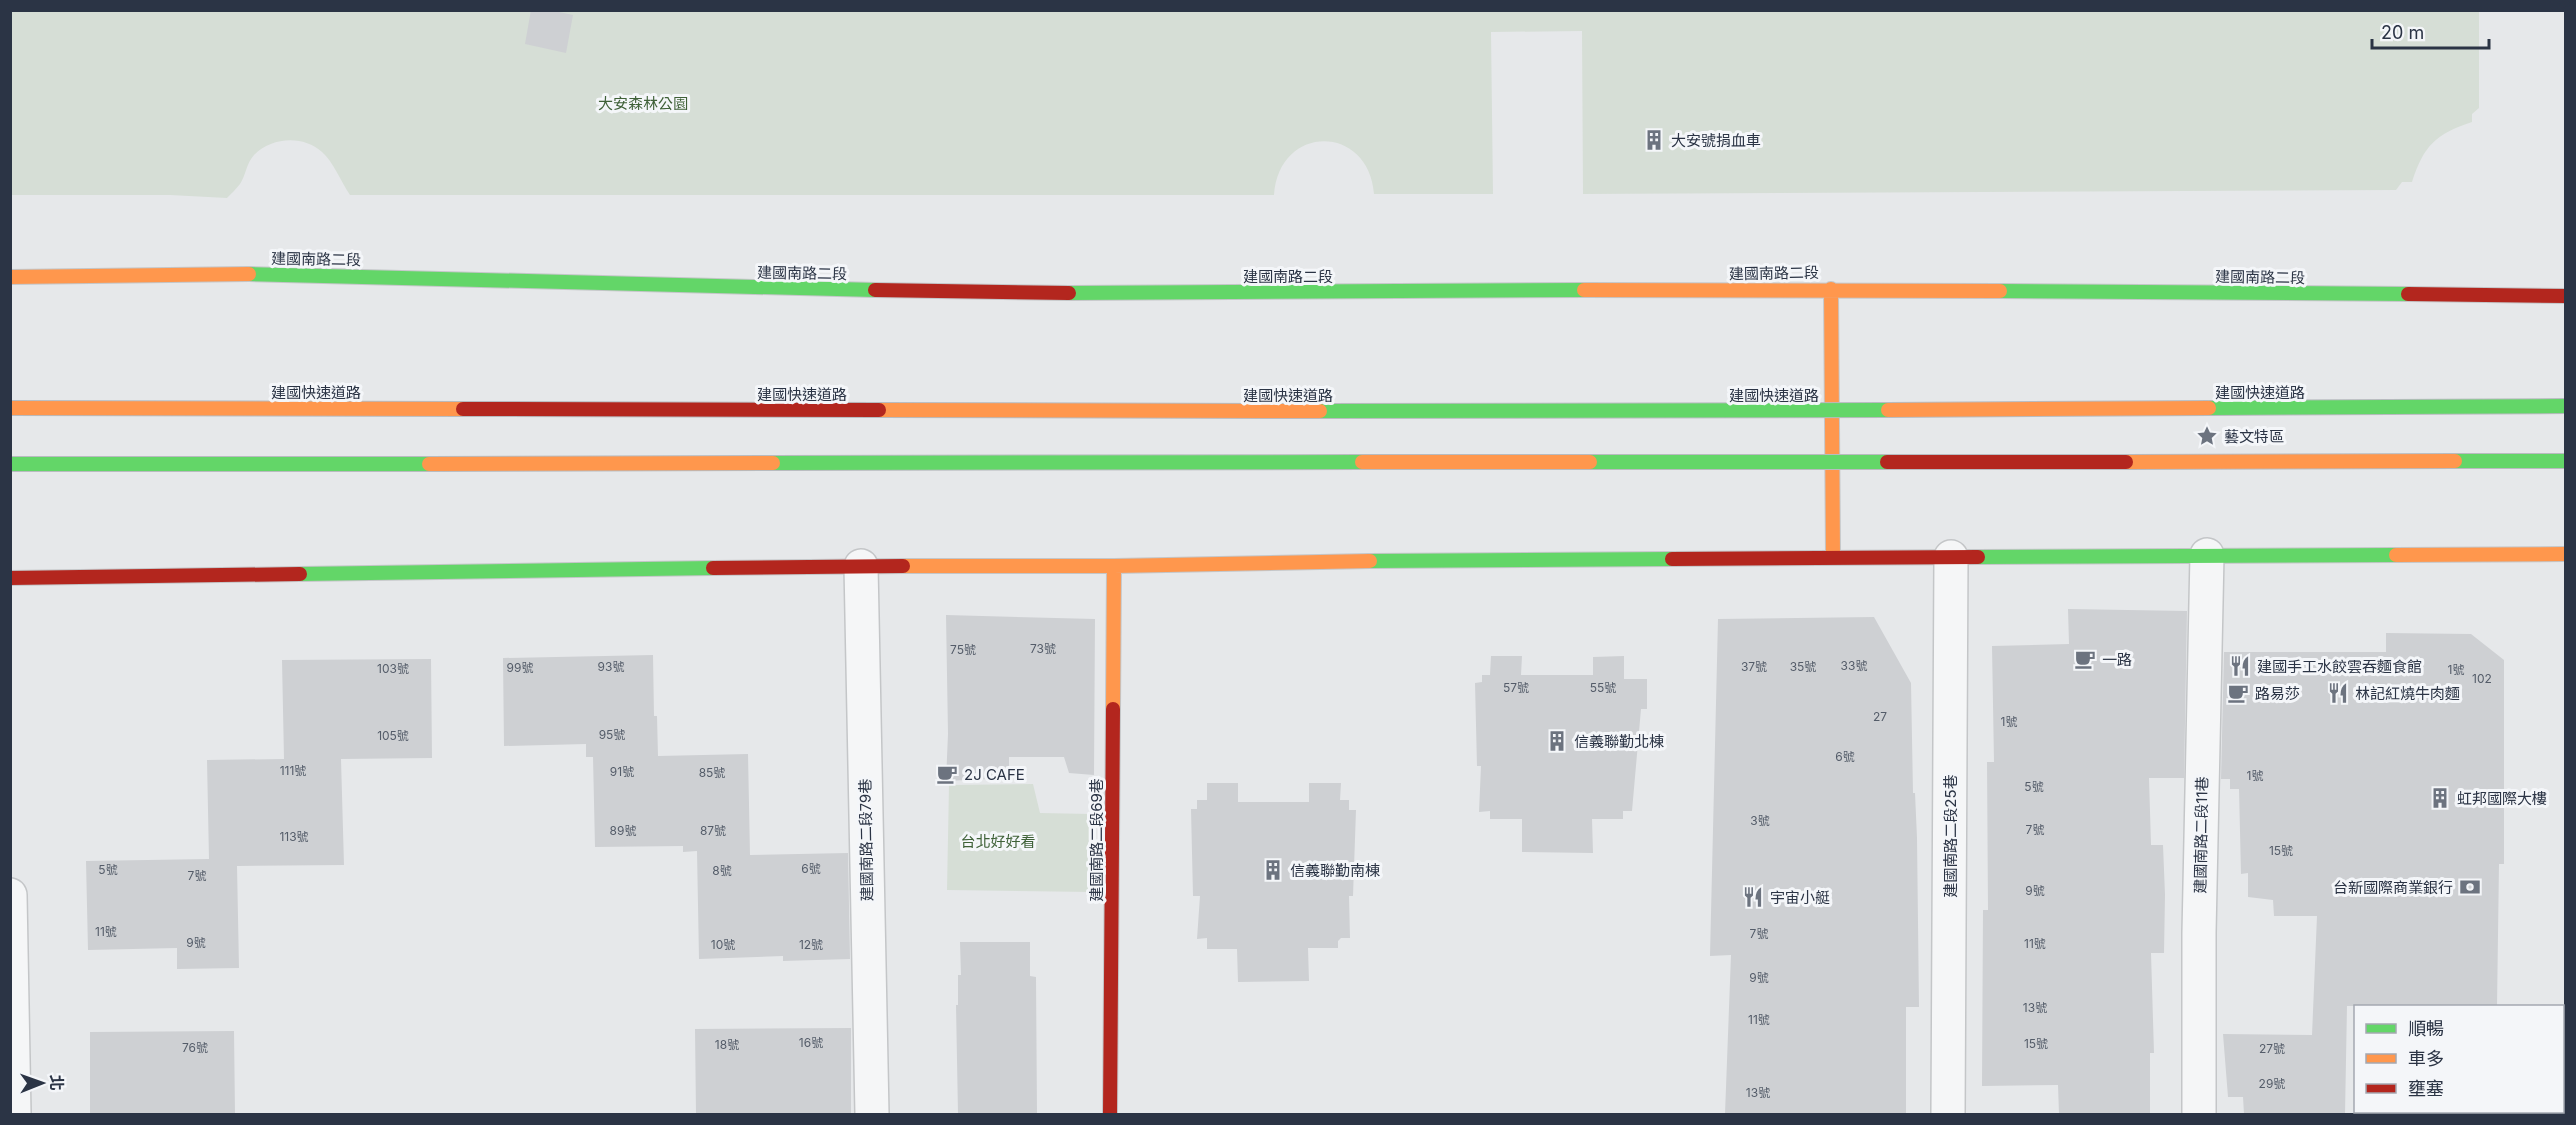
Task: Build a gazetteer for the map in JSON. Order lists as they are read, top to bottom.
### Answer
{
  "streets": {
    "main road": ["建國南路二段", "建國快速道路", "建國南路二段69巷"],
    "street": ["建國南路二段11巷", "建國南路二段25巷", "建國南路二段79巷"]
  },
  "parks": ["大安森林公園", "台北好好看"],
  "places": {
    "building": [
      "大安號捐血車",
      "信義聯勤北棟",
      "虹邦國際大樓",
      "信義聯勤南棟"
    ],
    "place": ["藝文特區"],
    "cafe": ["一路", "路易莎", "2J CAFE"],
    "restaurant": ["建國手工水餃雲吞麵食館", "林記紅燒牛肉麵", "宇宙小艇"],
    "bank": ["台新國際商業銀行"]
  },
  "house_numbers": [
    "73號",
    "75號",
    "33號",
    "93號",
    "37號",
    "35號",
    "99號",
    "103號",
    "1號",
    "102",
    "57號",
    "55號",
    "27",
    "1號",
    "95號",
    "105號",
    "6號",
    "111號",
    "91號",
    "85號",
    "1號",
    "5號",
    "3號",
    "7號",
    "89號",
    "87號",
    "113號",
    "15號",
    "6號",
    "5號",
    "8號",
    "7號",
    "9號",
    "11號",
    "7號",
    "9號",
    "11號",
    "10號",
    "12號",
    "9號",
    "13號",
    "11號",
    "16號",
    "15號",
    "18號",
    "76號",
    "27號",
    "29號",
    "13號"
  ],
  "legend": ["順暢", "車多", "壅塞"],
  "scale_bar": "20 m",
  "north": "right"
}
